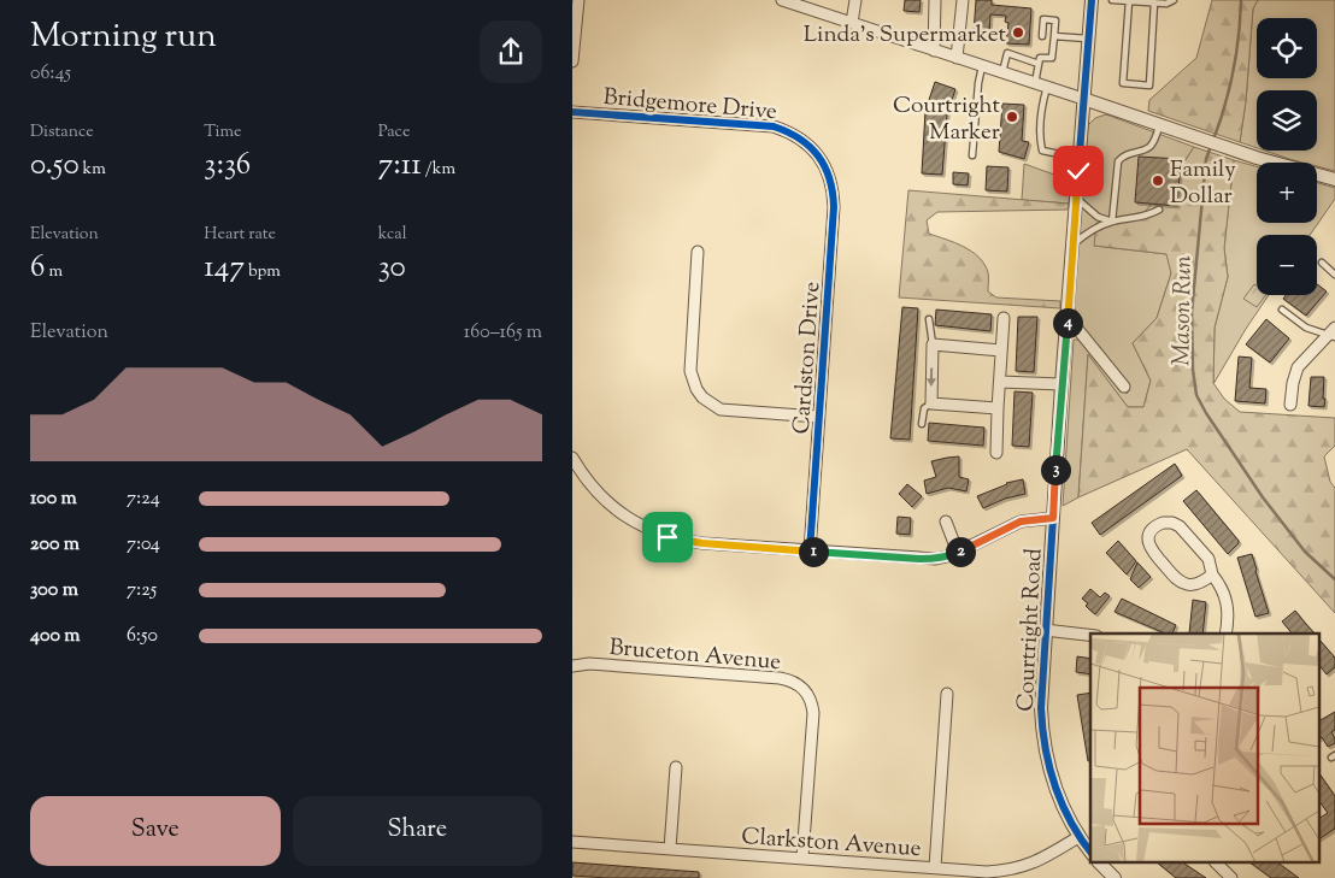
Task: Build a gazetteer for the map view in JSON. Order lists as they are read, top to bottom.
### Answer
{
  "streets": {
    "street": [
      "Bridgemore Drive",
      "Cardston Drive",
      "Courtright Road",
      "Bruceton Avenue",
      "Clarkston Avenue"
    ]
  },
  "crossings": [
    ["Bridgemore Drive", "Cardston Drive"],
    ["Courtright Road", "Clarkston Avenue"],
    ["Bruceton Avenue", "Clarkston Avenue"]
  ],
  "water": ["Mason Run"],
  "places": ["Linda's Supermarket", "Courtright Marker", "Family Dollar"],
  "page": {
    "heading": ["Morning run", "06:45"],
    "map_buttons": ["+", "−"],
    "stats": [
      ["Distance", "0.50 km"],
      ["Time", "3:36"],
      ["Pace", "7:11 /km"],
      ["Elevation", "6 m"],
      ["Heart rate", "147 bpm"],
      ["kcal", "30"]
    ],
    "chart": ["Elevation", "160–165 m"],
    "pins": [
      "4",
      "3",
      "1",
      "2"
    ],
    "list": [
      {
        "name": "100 m",
        "note": "7:24"
      },
      {
        "name": "200 m",
        "note": "7:04"
      },
      {
        "name": "300 m",
        "note": "7:25"
      },
      {
        "name": "400 m",
        "note": "6:50"
      }
    ],
    "buttons": ["Save", "Share"]
  }
}
